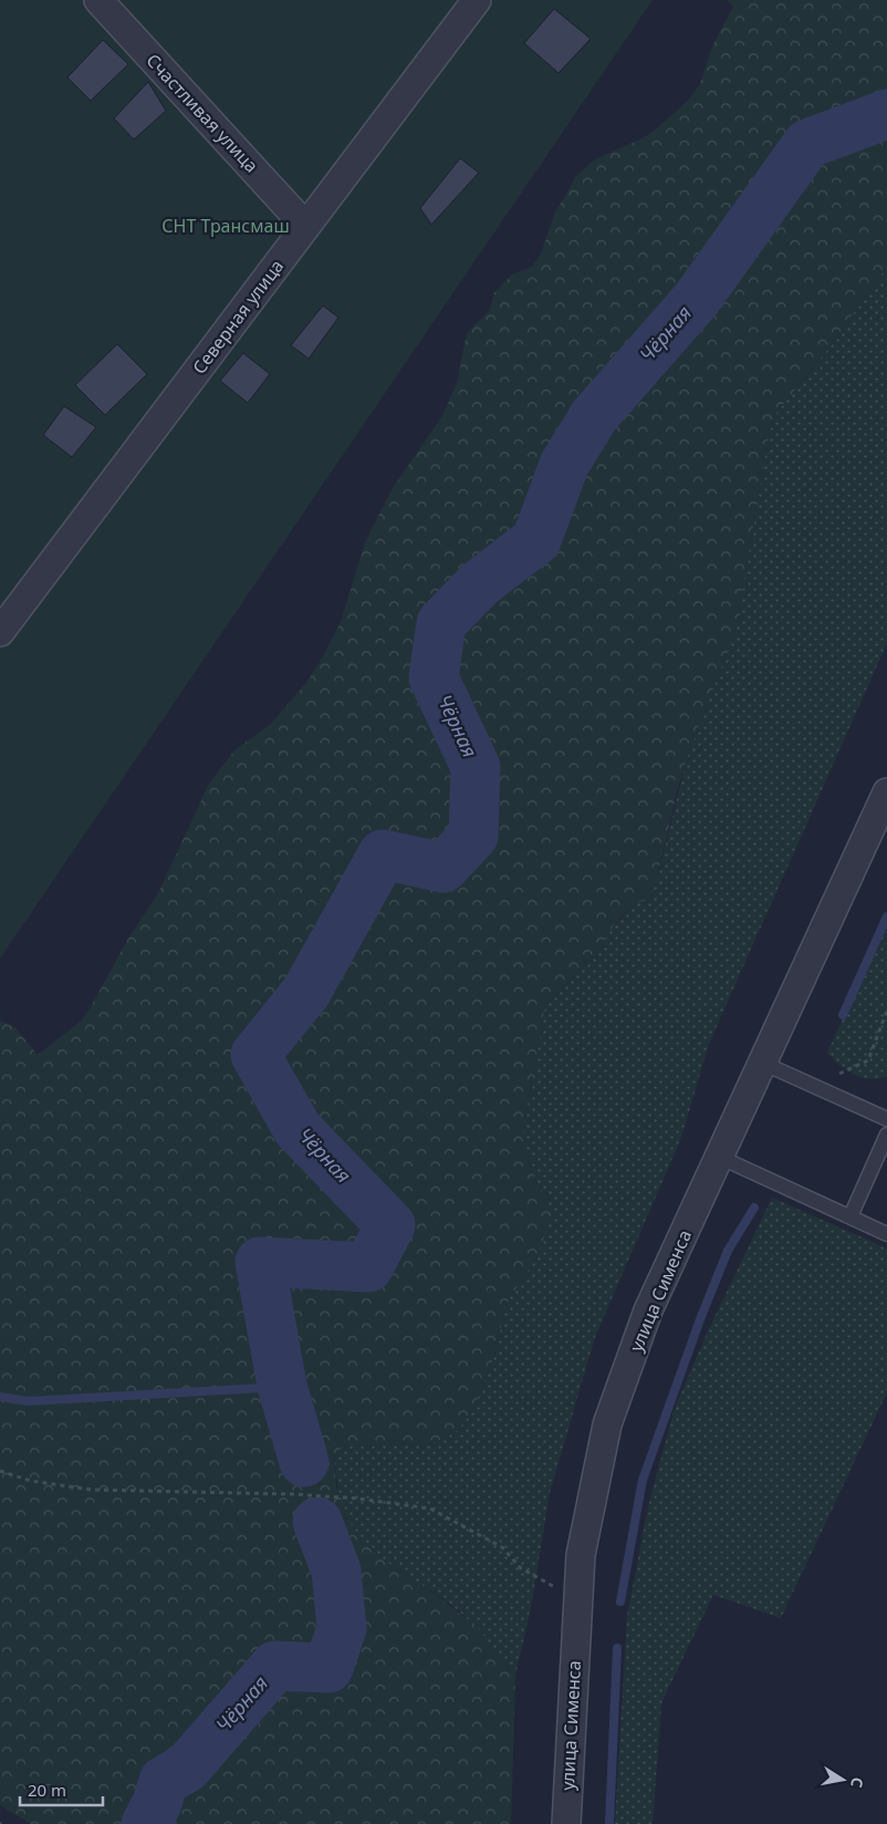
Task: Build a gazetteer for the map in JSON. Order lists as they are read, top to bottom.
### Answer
{
  "streets": {
    "street": ["Счастливая улица", "Северная улица", "улица Сименса"]
  },
  "crossings": [
    ["Счастливая улица", "Северная улица"]
  ],
  "water": ["Чёрная"],
  "parks": ["СНТ Трансмаш"],
  "scale_bar": "20 m",
  "north": "right"
}
